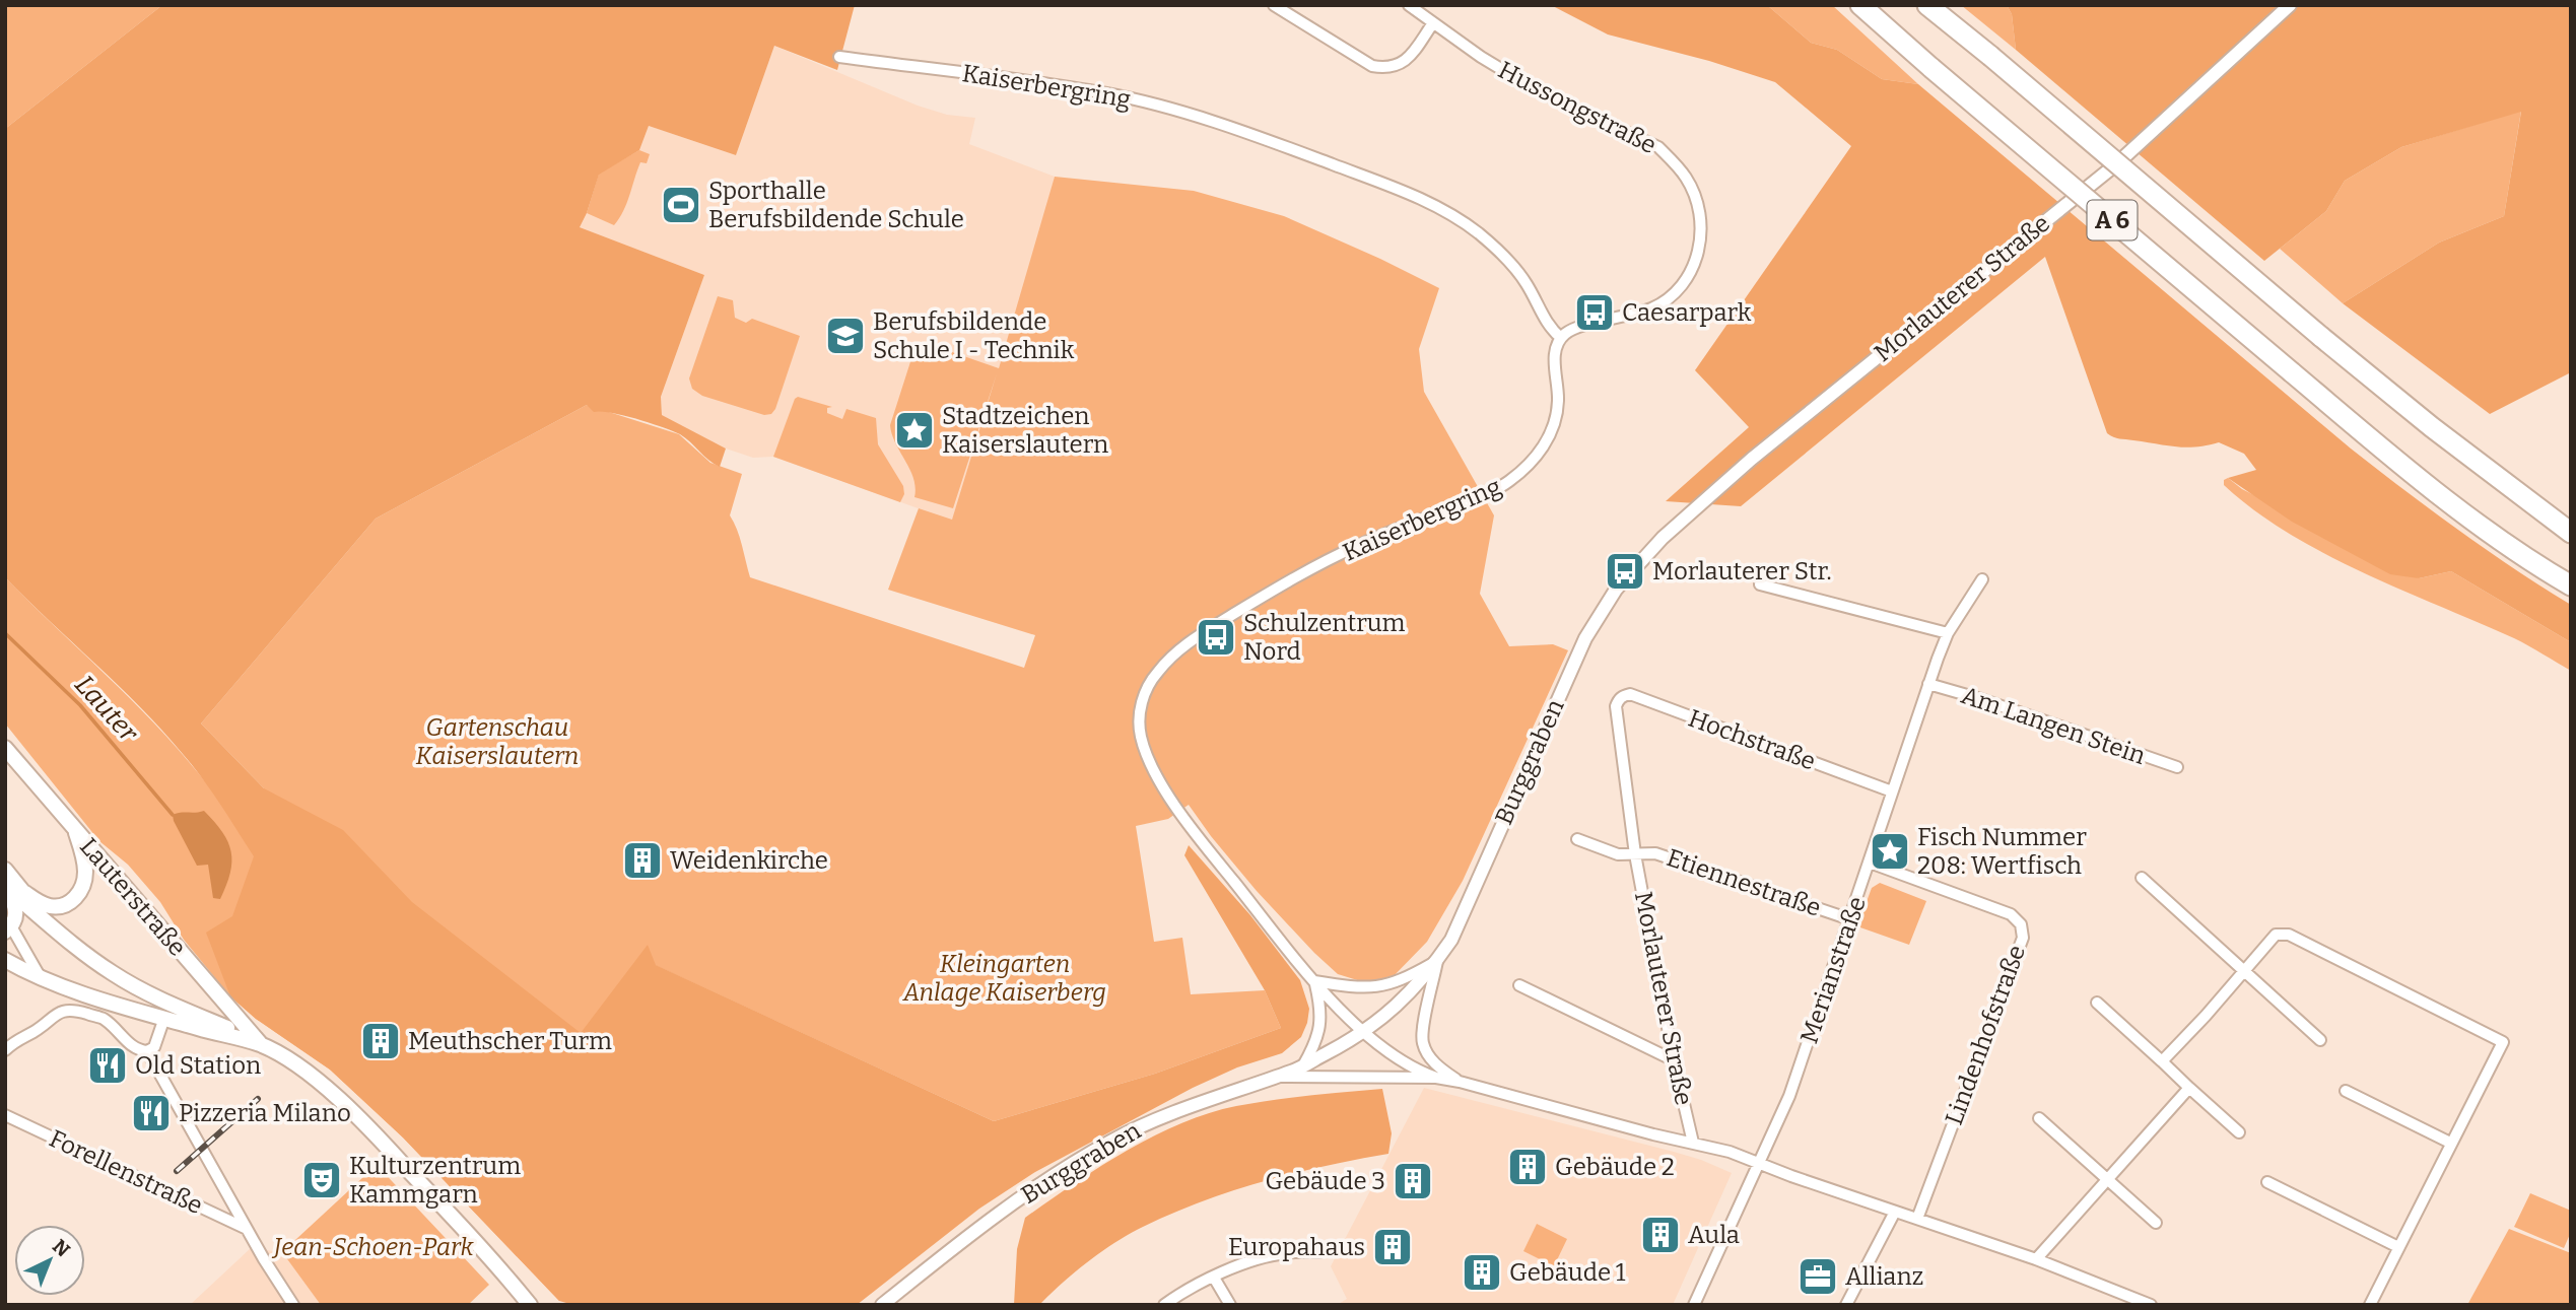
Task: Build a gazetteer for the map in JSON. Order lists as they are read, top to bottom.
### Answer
{
  "streets": {
    "highway": ["A 6"],
    "main road": ["Lauterstraße"],
    "street": [
      "Kaiserbergring",
      "Hussongstraße",
      "Morlauterer Straße",
      "Am Langen Stein",
      "Hochstraße",
      "Burggraben",
      "Etiennestraße",
      "Merianstraße",
      "Lindenhofstraße",
      "Forellenstraße"
    ]
  },
  "crossings": [
    ["Kaiserbergring", "Hussongstraße"],
    ["Kaiserbergring", "Burggraben"],
    ["Morlauterer Straße", "Hochstraße"],
    ["Morlauterer Straße", "Burggraben"],
    ["Morlauterer Straße", "Etiennestraße"],
    ["Am Langen Stein", "Merianstraße"],
    ["Hochstraße", "Merianstraße"],
    ["Etiennestraße", "Merianstraße"],
    ["Merianstraße", "Lindenhofstraße"]
  ],
  "water": ["Lauter"],
  "parks": ["Gartenschau Kaiserslautern", "Kleingarten Anlage Kaiserberg", "Jean-Schoen-Park"],
  "places": {
    "sports": ["Sporthalle Berufsbildende Schule"],
    "bus stop": ["Caesarpark", "Morlauterer Str.", "Schulzentrum Nord"],
    "school or university": ["Berufsbildende Schule I - Technik"],
    "place": ["Stadtzeichen Kaiserslautern", "Fisch Nummer 208: Wertfisch"],
    "building": [
      "Weidenkirche",
      "Meuthscher Turm",
      "Gebäude 2",
      "Gebäude 3",
      "Aula",
      "Europahaus",
      "Gebäude 1"
    ],
    "restaurant": ["Old Station", "Pizzeria Milano"],
    "theatre": ["Kulturzentrum Kammgarn"],
    "office": ["Allianz"]
  },
  "north": "top right"
}
